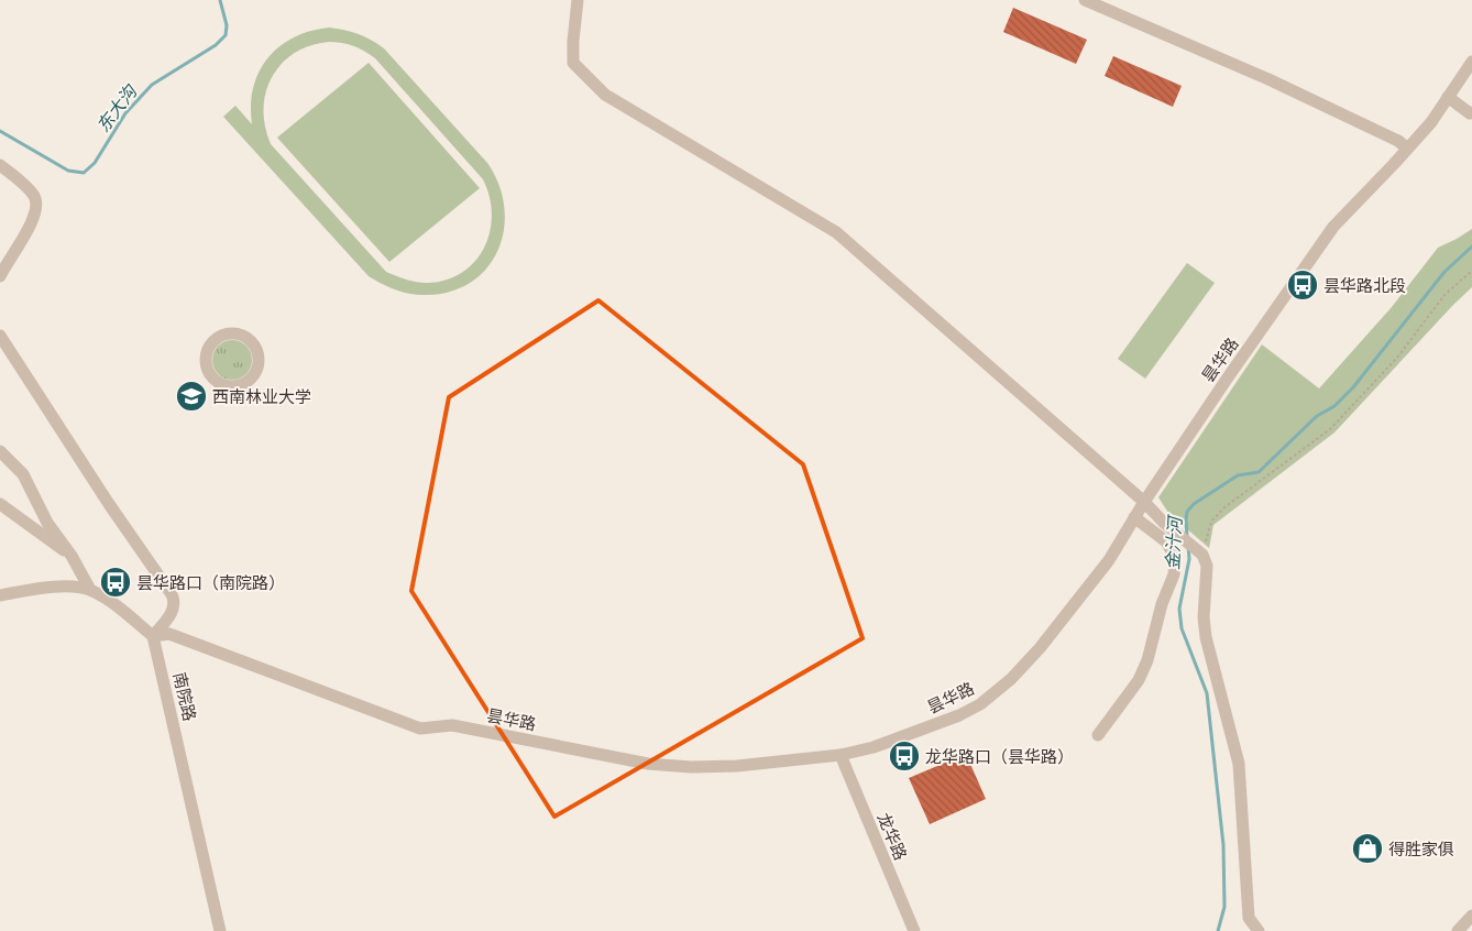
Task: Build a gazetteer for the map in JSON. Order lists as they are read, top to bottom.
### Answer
{
  "streets": {
    "street": ["昙华路", "南院路", "龙华路"]
  },
  "crossings": [
    ["昙华路", "南院路"],
    ["昙华路", "龙华路"]
  ],
  "water": ["东大沟", "金汁河"],
  "places": {
    "bus stop": ["昙华路北段", "昙华路口（南院路）", "龙华路口（昙华路）"],
    "school or university": ["西南林业大学"],
    "shop": ["得胜家俱"]
  }
}
